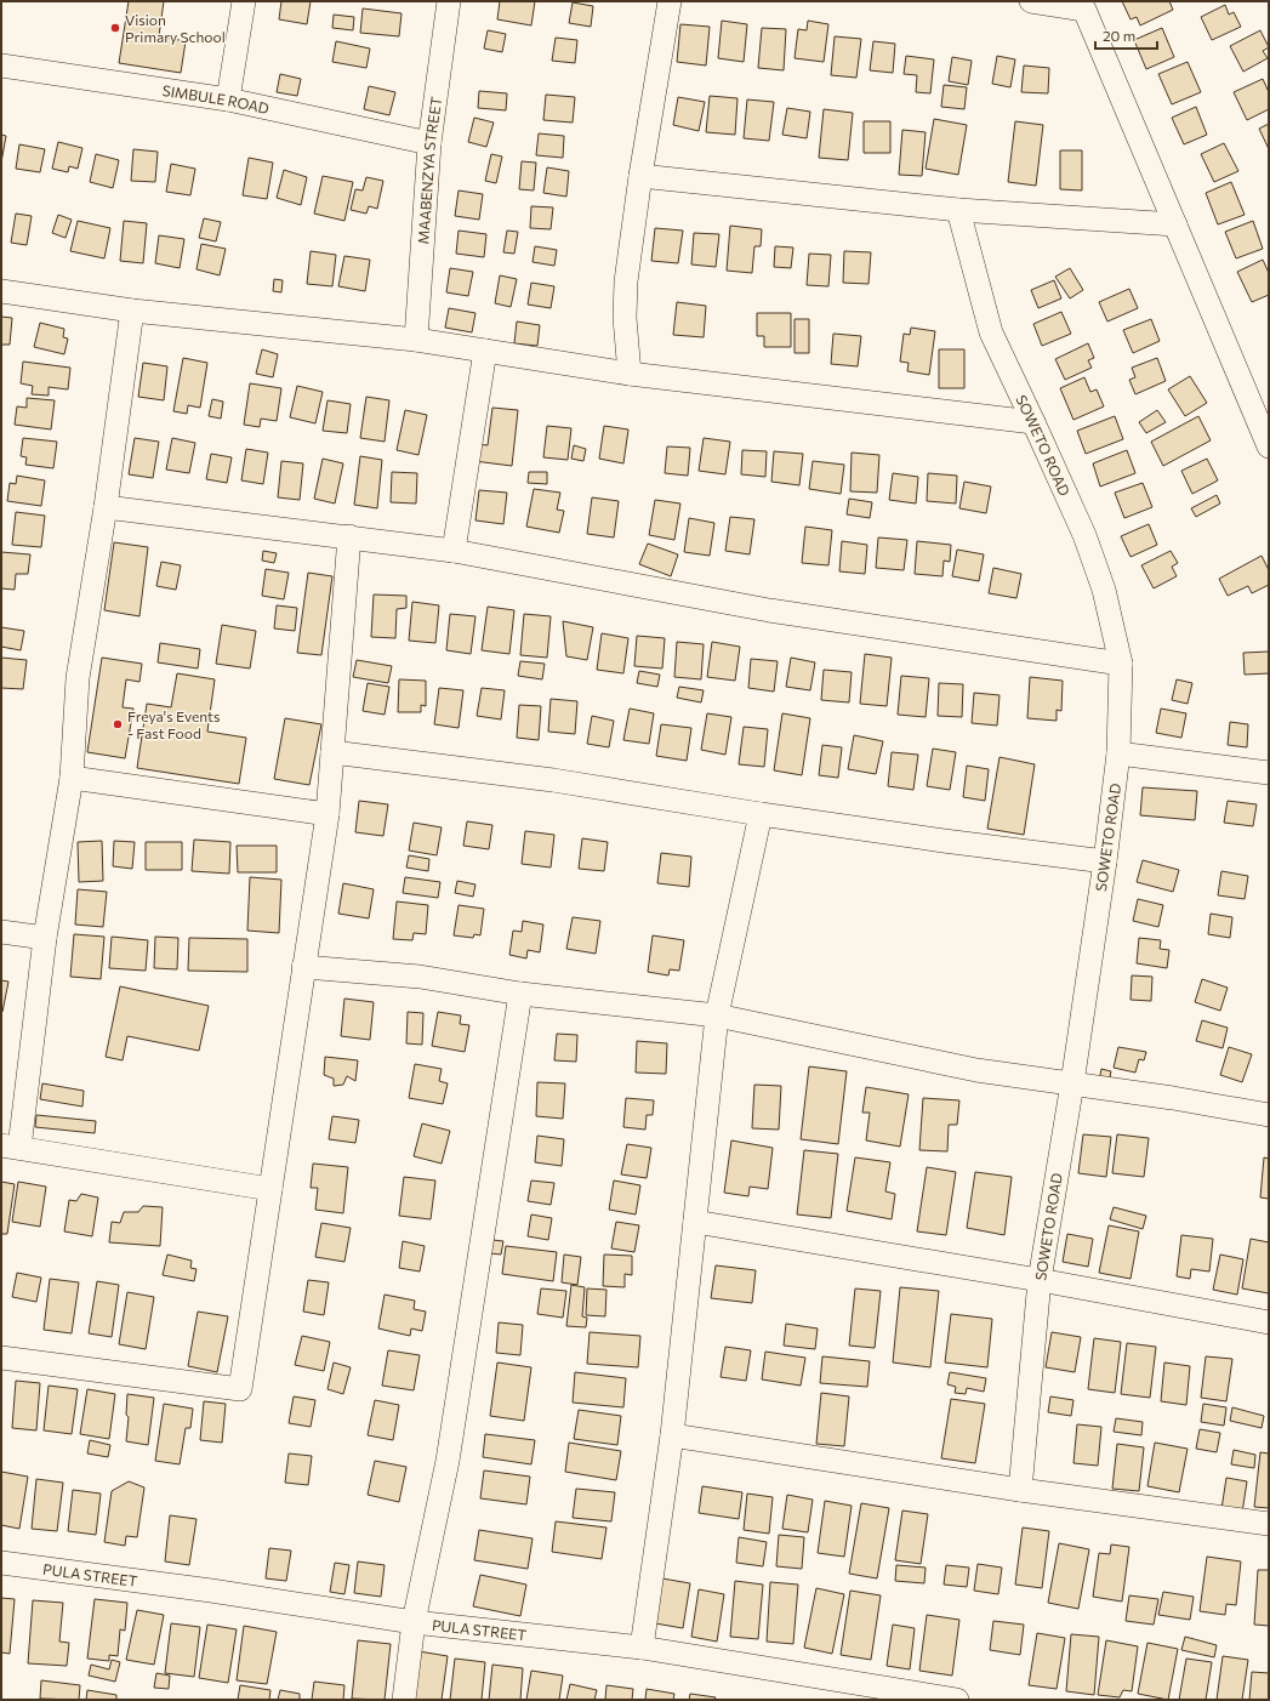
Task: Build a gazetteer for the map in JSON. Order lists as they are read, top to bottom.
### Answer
{
  "streets": {
    "street": [
      "SIMBULE ROAD",
      "MAABENZYA STREET",
      "SOWETO ROAD",
      "PULA STREET"
    ]
  },
  "crossings": [
    ["SIMBULE ROAD", "MAABENZYA STREET"]
  ],
  "places": ["Vision Primary School", "Freya's Events - Fast Food"],
  "scale_bar": "20 m"
}
